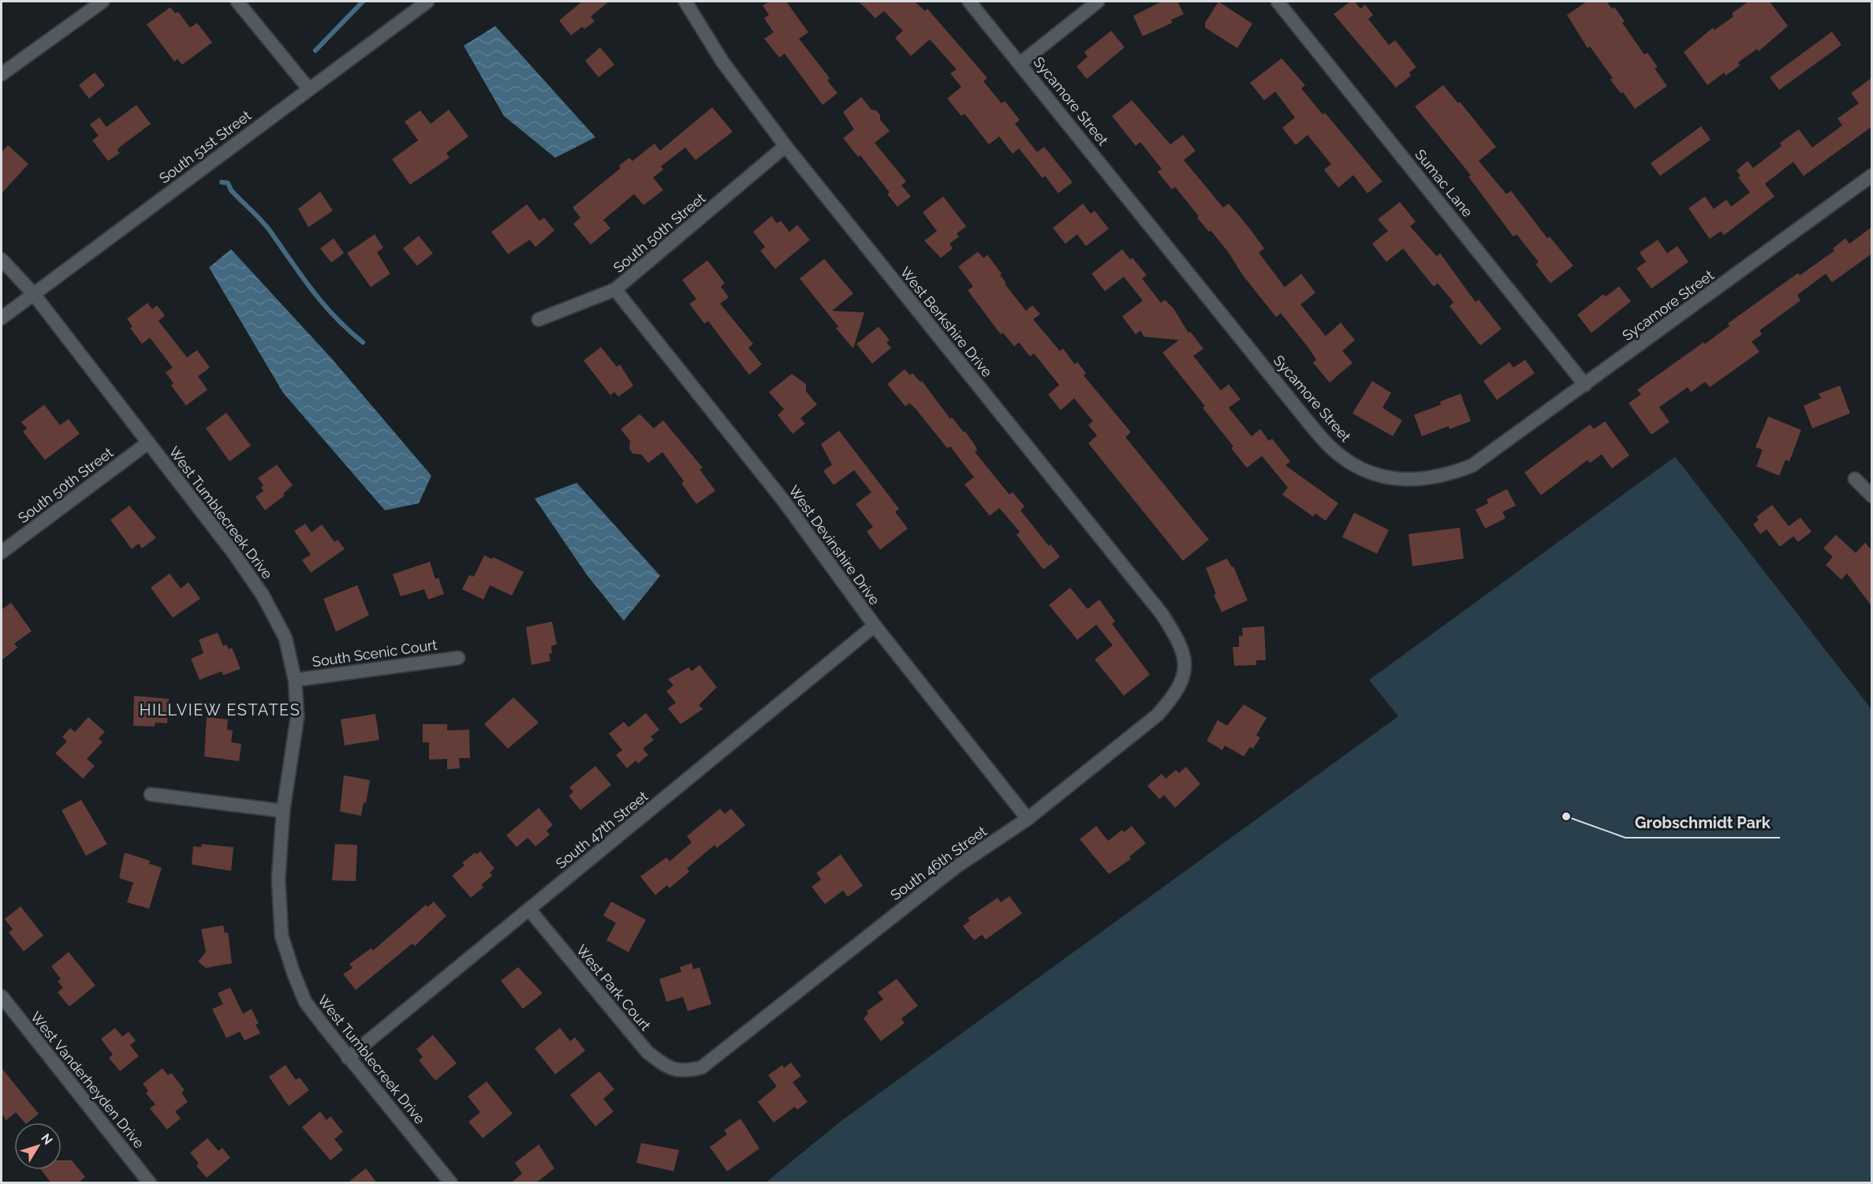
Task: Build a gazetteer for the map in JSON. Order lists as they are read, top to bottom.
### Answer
{
  "streets": {
    "street": [
      "Sycamore Street",
      "South 51st Street",
      "Sumac Lane",
      "South 50th Street",
      "West Berkshire Drive",
      "West Tumblecreek Drive",
      "West Devinshire Drive",
      "South Scenic Court",
      "South 47th Street",
      "South 46th Street",
      "West Park Court",
      "West Vanderheyden Drive"
    ]
  },
  "crossings": [
    ["Sycamore Street", "Sumac Lane"],
    ["South 51st Street", "West Tumblecreek Drive"],
    ["South 50th Street", "West Berkshire Drive"],
    ["South 50th Street", "West Tumblecreek Drive"],
    ["South 50th Street", "West Devinshire Drive"],
    ["West Berkshire Drive", "South 46th Street"],
    ["West Tumblecreek Drive", "South Scenic Court"],
    ["West Tumblecreek Drive", "South 47th Street"],
    ["West Devinshire Drive", "South 47th Street"],
    ["West Devinshire Drive", "South 46th Street"],
    ["South 47th Street", "West Park Court"],
    ["South 46th Street", "West Park Court"]
  ],
  "districts": ["HILLVIEW ESTATES"],
  "places": ["Grobschmidt Park"],
  "north": "top right"
}
